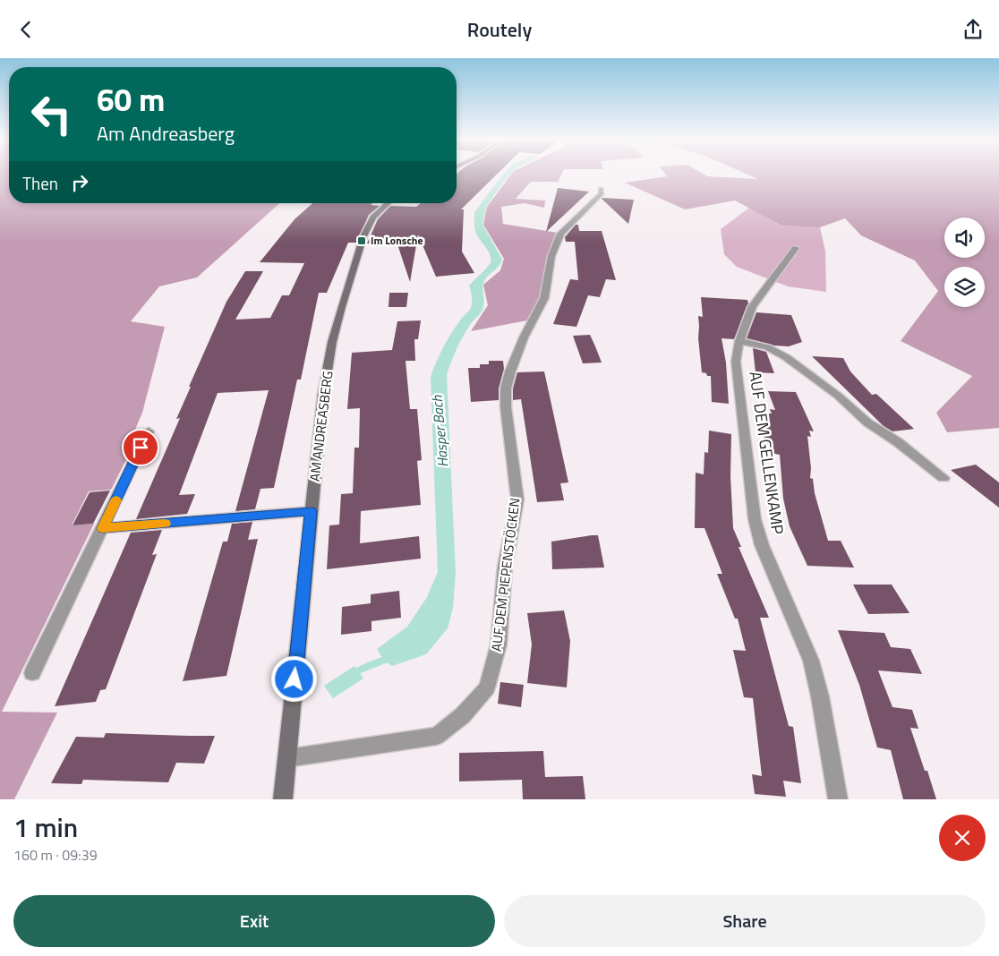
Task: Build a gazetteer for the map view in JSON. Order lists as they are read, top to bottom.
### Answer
{
  "streets": {
    "main road": ["AM ANDREASBERG"],
    "street": ["AUF DEM GELLENKAMP", "AUF DEM PIEPENSTÖCKEN"]
  },
  "crossings": [
    ["AM ANDREASBERG", "AUF DEM PIEPENSTÖCKEN"]
  ],
  "water": ["Hasper Bach"],
  "places": {
    "transit": ["Im Lonsche"]
  },
  "page": {
    "header": "Routely",
    "turn": ["60 m", "Am Andreasberg"],
    "then": "Then",
    "heading": ["1 min", "160 m · 09:39"],
    "buttons": ["Exit", "Share"]
  }
}
